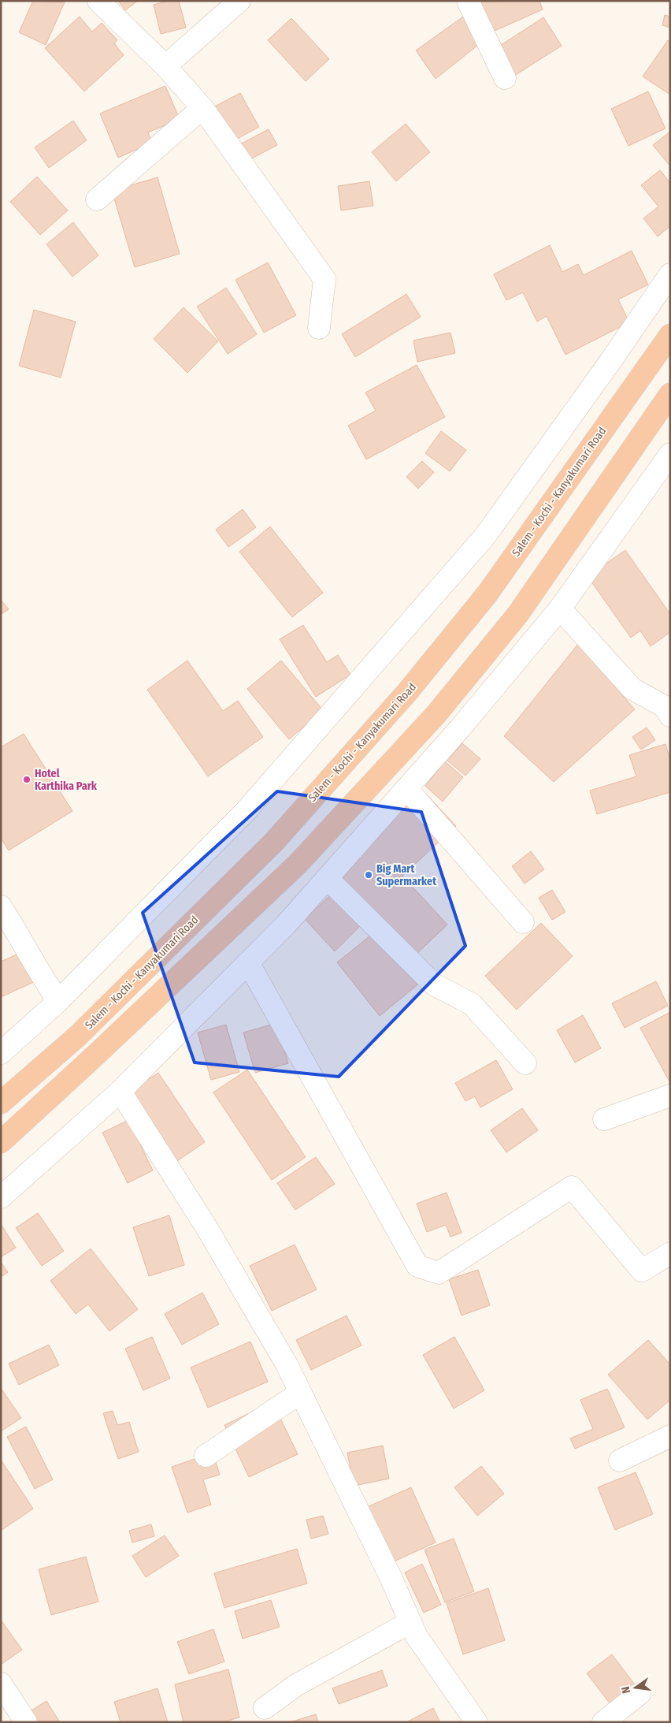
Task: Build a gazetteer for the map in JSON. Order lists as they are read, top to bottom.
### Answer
{
  "streets": {
    "highway": ["Salem - Kochi - Kanyakumari Road"]
  },
  "places": ["Hotel Karthika Park", "Big Mart Supermarket"],
  "north": "left"
}
